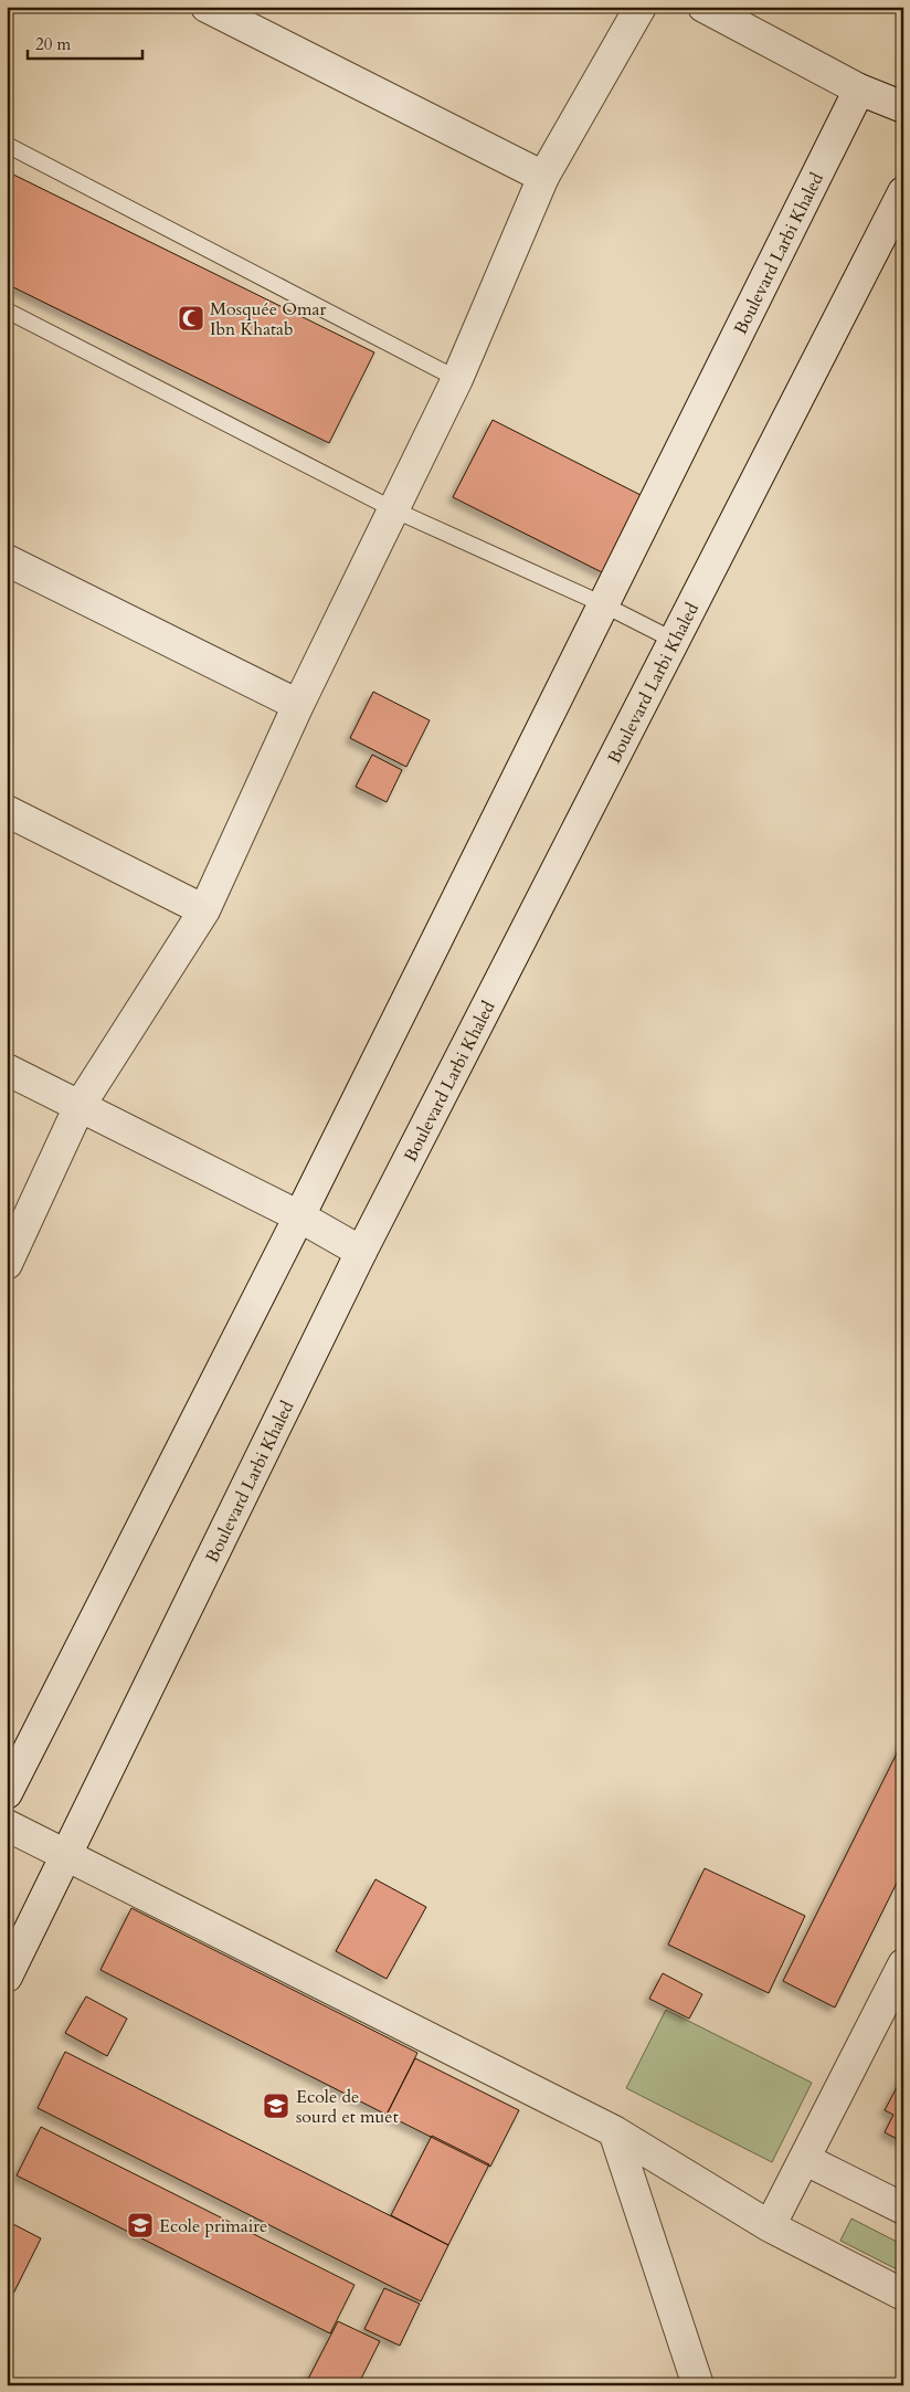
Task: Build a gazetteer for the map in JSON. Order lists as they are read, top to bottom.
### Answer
{
  "streets": {
    "street": ["Boulevard Larbi Khaled"]
  },
  "places": {
    "mosque": ["Mosquée Omar Ibn Khatab"],
    "school or university": ["Ecole de sourd et muet", "Ecole primaire"]
  },
  "scale_bar": "20 m"
}
